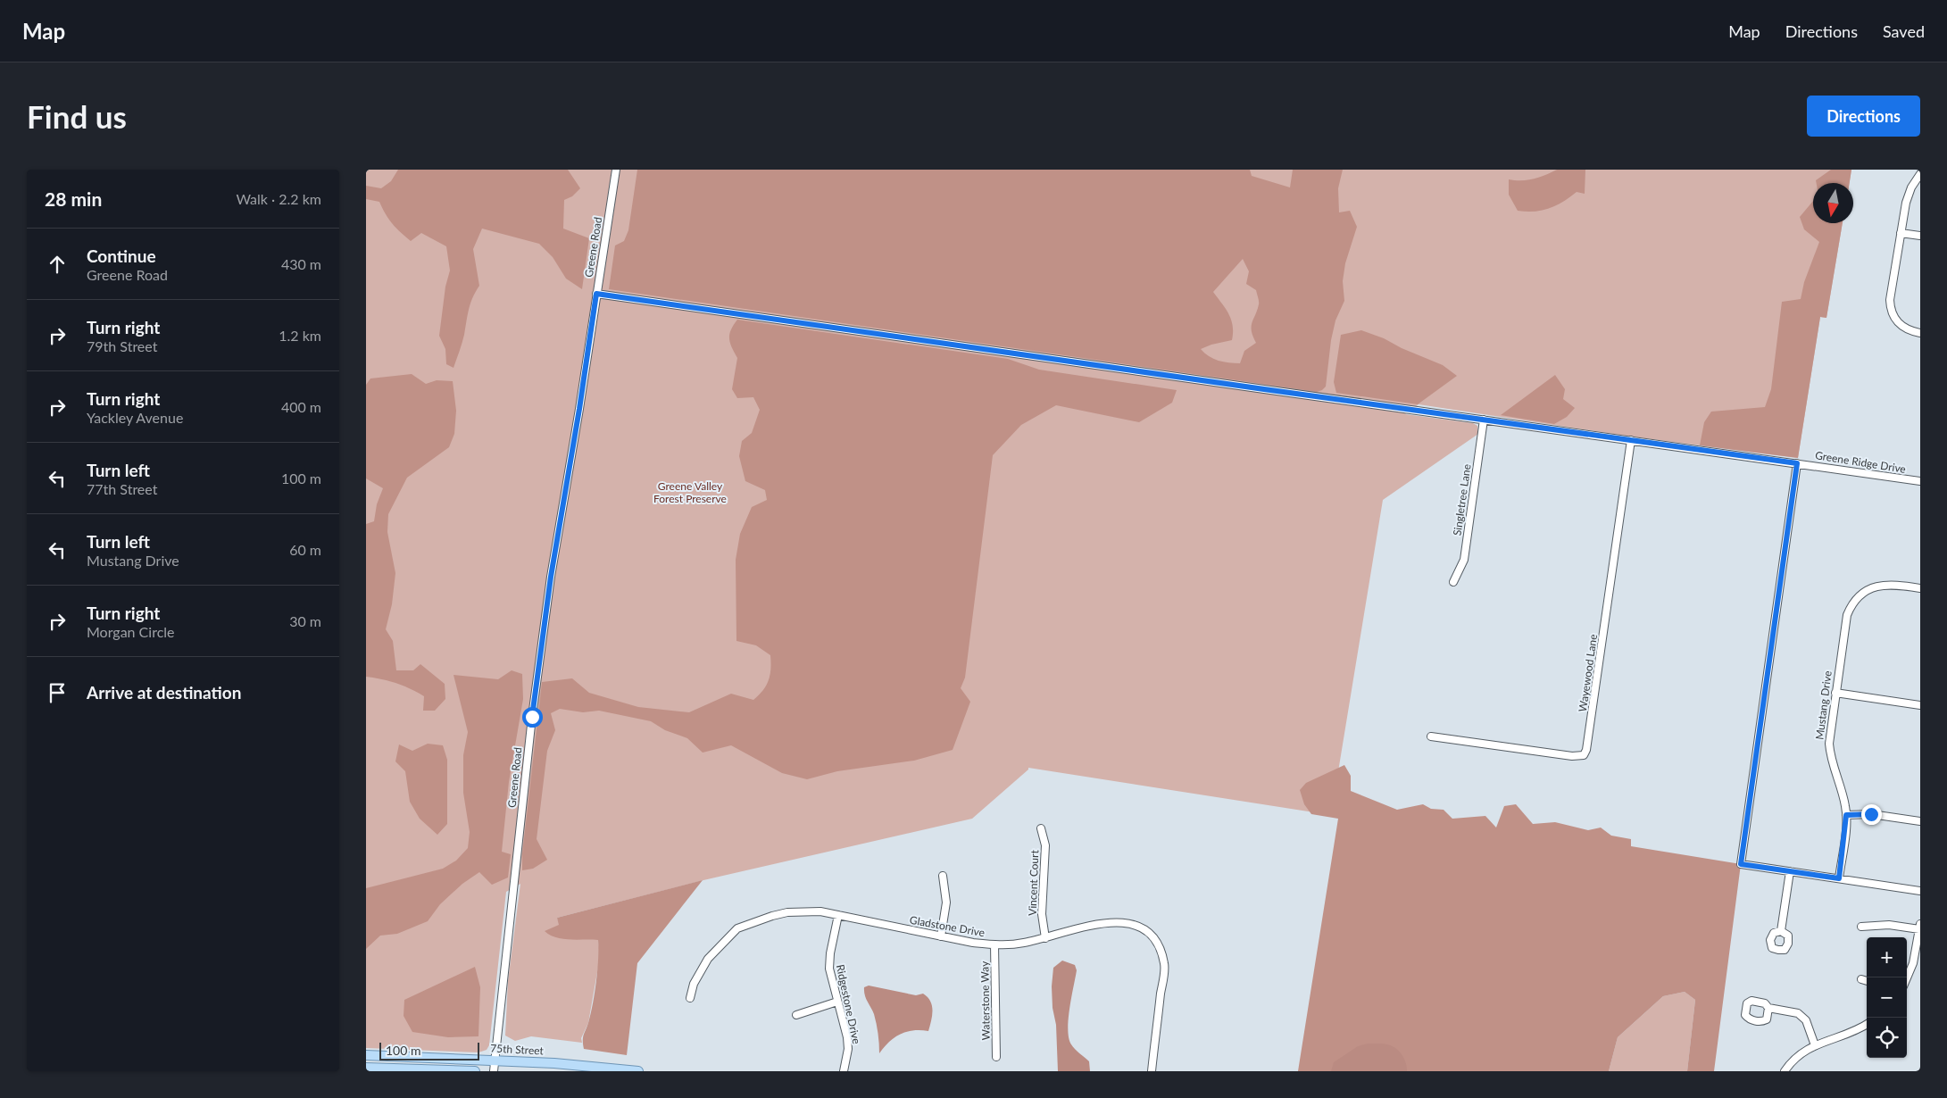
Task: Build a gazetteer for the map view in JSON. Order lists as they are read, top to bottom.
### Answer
{
  "streets": {
    "main road": ["75th Street"],
    "street": [
      "Greene Road",
      "Greene Ridge Drive",
      "Singletree Lane",
      "Wayewood Lane",
      "Mustang Drive",
      "Vincent Court",
      "Gladstone Drive",
      "Waterstone Way",
      "Ridgestone Drive"
    ]
  },
  "crossings": [
    ["Greene Road", "Greene Ridge Drive"],
    ["Greene Road", "75th Street"],
    ["Greene Ridge Drive", "Singletree Lane"],
    ["Greene Ridge Drive", "Wayewood Lane"],
    ["Vincent Court", "Gladstone Drive"],
    ["Gladstone Drive", "Waterstone Way"],
    ["Gladstone Drive", "Ridgestone Drive"]
  ],
  "parks": ["Greene Valley Forest Preserve"],
  "scale_bar": "100 m",
  "north": "bottom",
  "page": {
    "header": "Map",
    "nav": ["Map", "Directions", "Saved"],
    "buttons": "Directions",
    "title": "Find us",
    "heading": ["28 min", "Walk · 2.2 km"],
    "list": [
      ["Continue", "Greene Road", "430 m"],
      ["Turn right", "79th Street", "1.2 km"],
      ["Turn right", "Yackley Avenue", "400 m"],
      ["Turn left", "77th Street", "100 m"],
      ["Turn left", "Mustang Drive", "60 m"],
      ["Turn right", "Morgan Circle", "30 m"],
      "Arrive at destination"
    ],
    "map_buttons": ["+", "−"],
    "scale": "100 m"
  }
}
